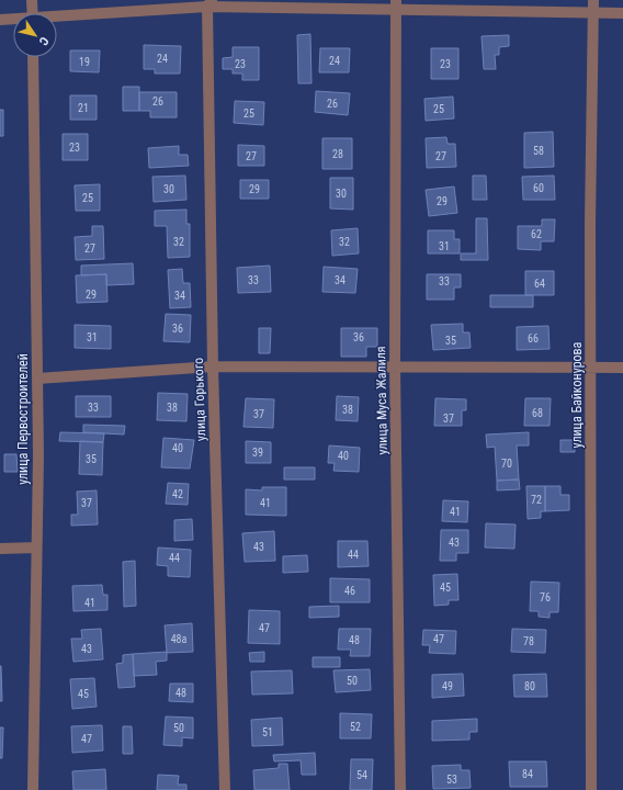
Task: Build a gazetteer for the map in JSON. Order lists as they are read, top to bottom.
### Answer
{
  "streets": {
    "street": [
      "улица Байконурова",
      "улица Горького",
      "улица Муса Жалиля",
      "улица Первостроителей"
    ]
  },
  "house_numbers": [
    "24",
    "24",
    "19",
    "23",
    "23",
    "26",
    "26",
    "21",
    "25",
    "25",
    "23",
    "58",
    "28",
    "27",
    "27",
    "60",
    "30",
    "29",
    "30",
    "25",
    "29",
    "62",
    "32",
    "32",
    "31",
    "27",
    "33",
    "34",
    "33",
    "64",
    "29",
    "34",
    "36",
    "31",
    "36",
    "66",
    "35",
    "33",
    "38",
    "38",
    "68",
    "37",
    "37",
    "40",
    "39",
    "40",
    "35",
    "70",
    "42",
    "72",
    "37",
    "41",
    "41",
    "43",
    "43",
    "44",
    "44",
    "45",
    "46",
    "76",
    "41",
    "47",
    "48а",
    "47",
    "48",
    "78",
    "43",
    "50",
    "49",
    "80",
    "48",
    "45",
    "52",
    "50",
    "51",
    "47",
    "84",
    "54",
    "53"
  ],
  "north": "bottom right"
}
